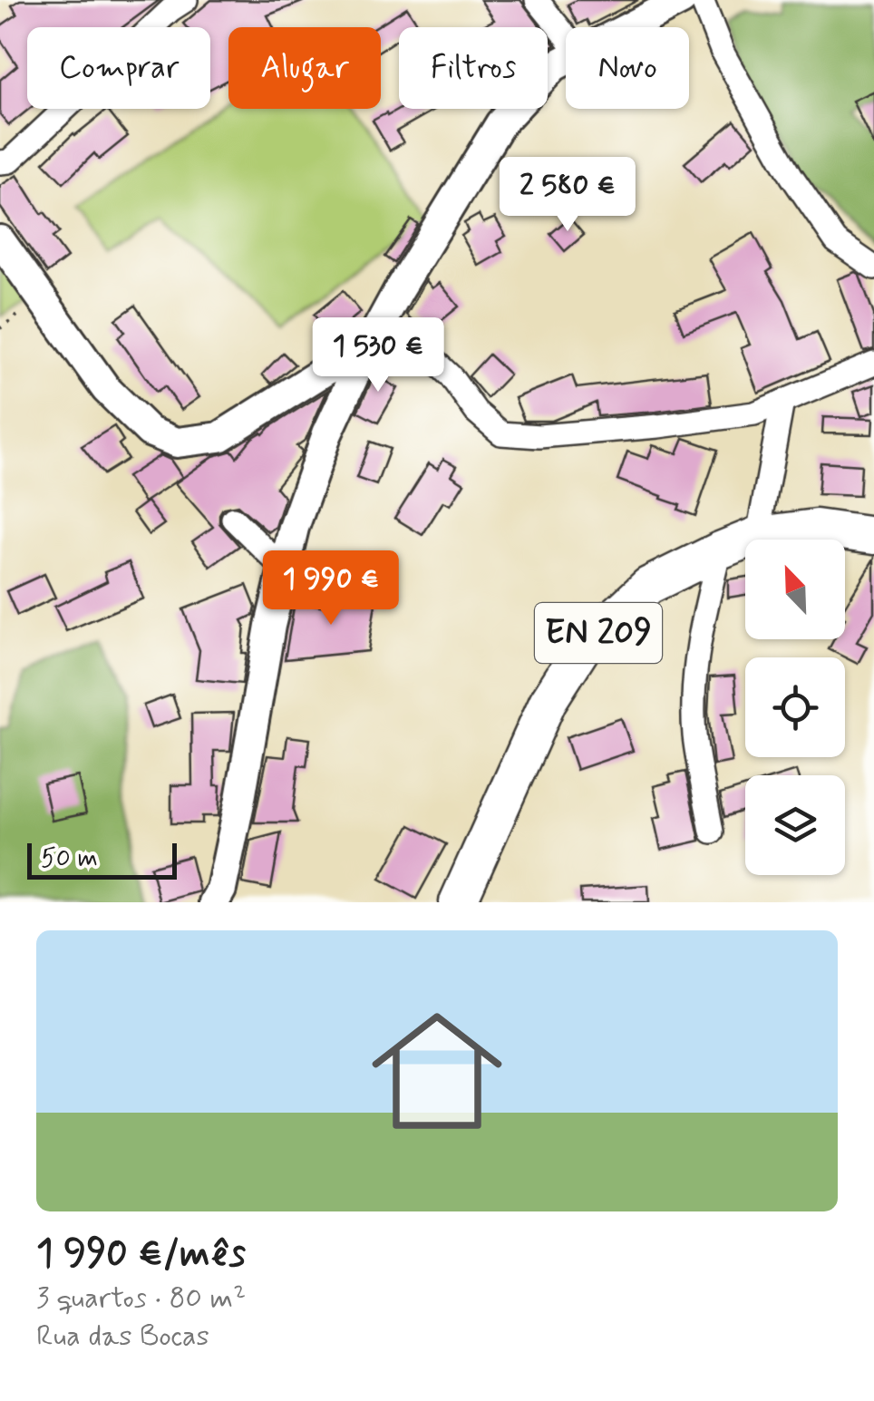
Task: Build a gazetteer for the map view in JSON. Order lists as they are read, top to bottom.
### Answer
{
  "streets": {
    "main road": ["EN 209"]
  },
  "scale_bar": "50 m",
  "north": "top left",
  "page": {
    "chip": [
      "Comprar",
      "Alugar",
      "Filtros",
      "Novo"
    ],
    "price": ["2 580 €", "1 530 €", "1 990 €"],
    "scale": "50 m",
    "list": [
      {
        "name": "1 990 €/mês",
        "note": "3 quartos · 80 m² · Rua das Bocas"
      }
    ]
  }
}
